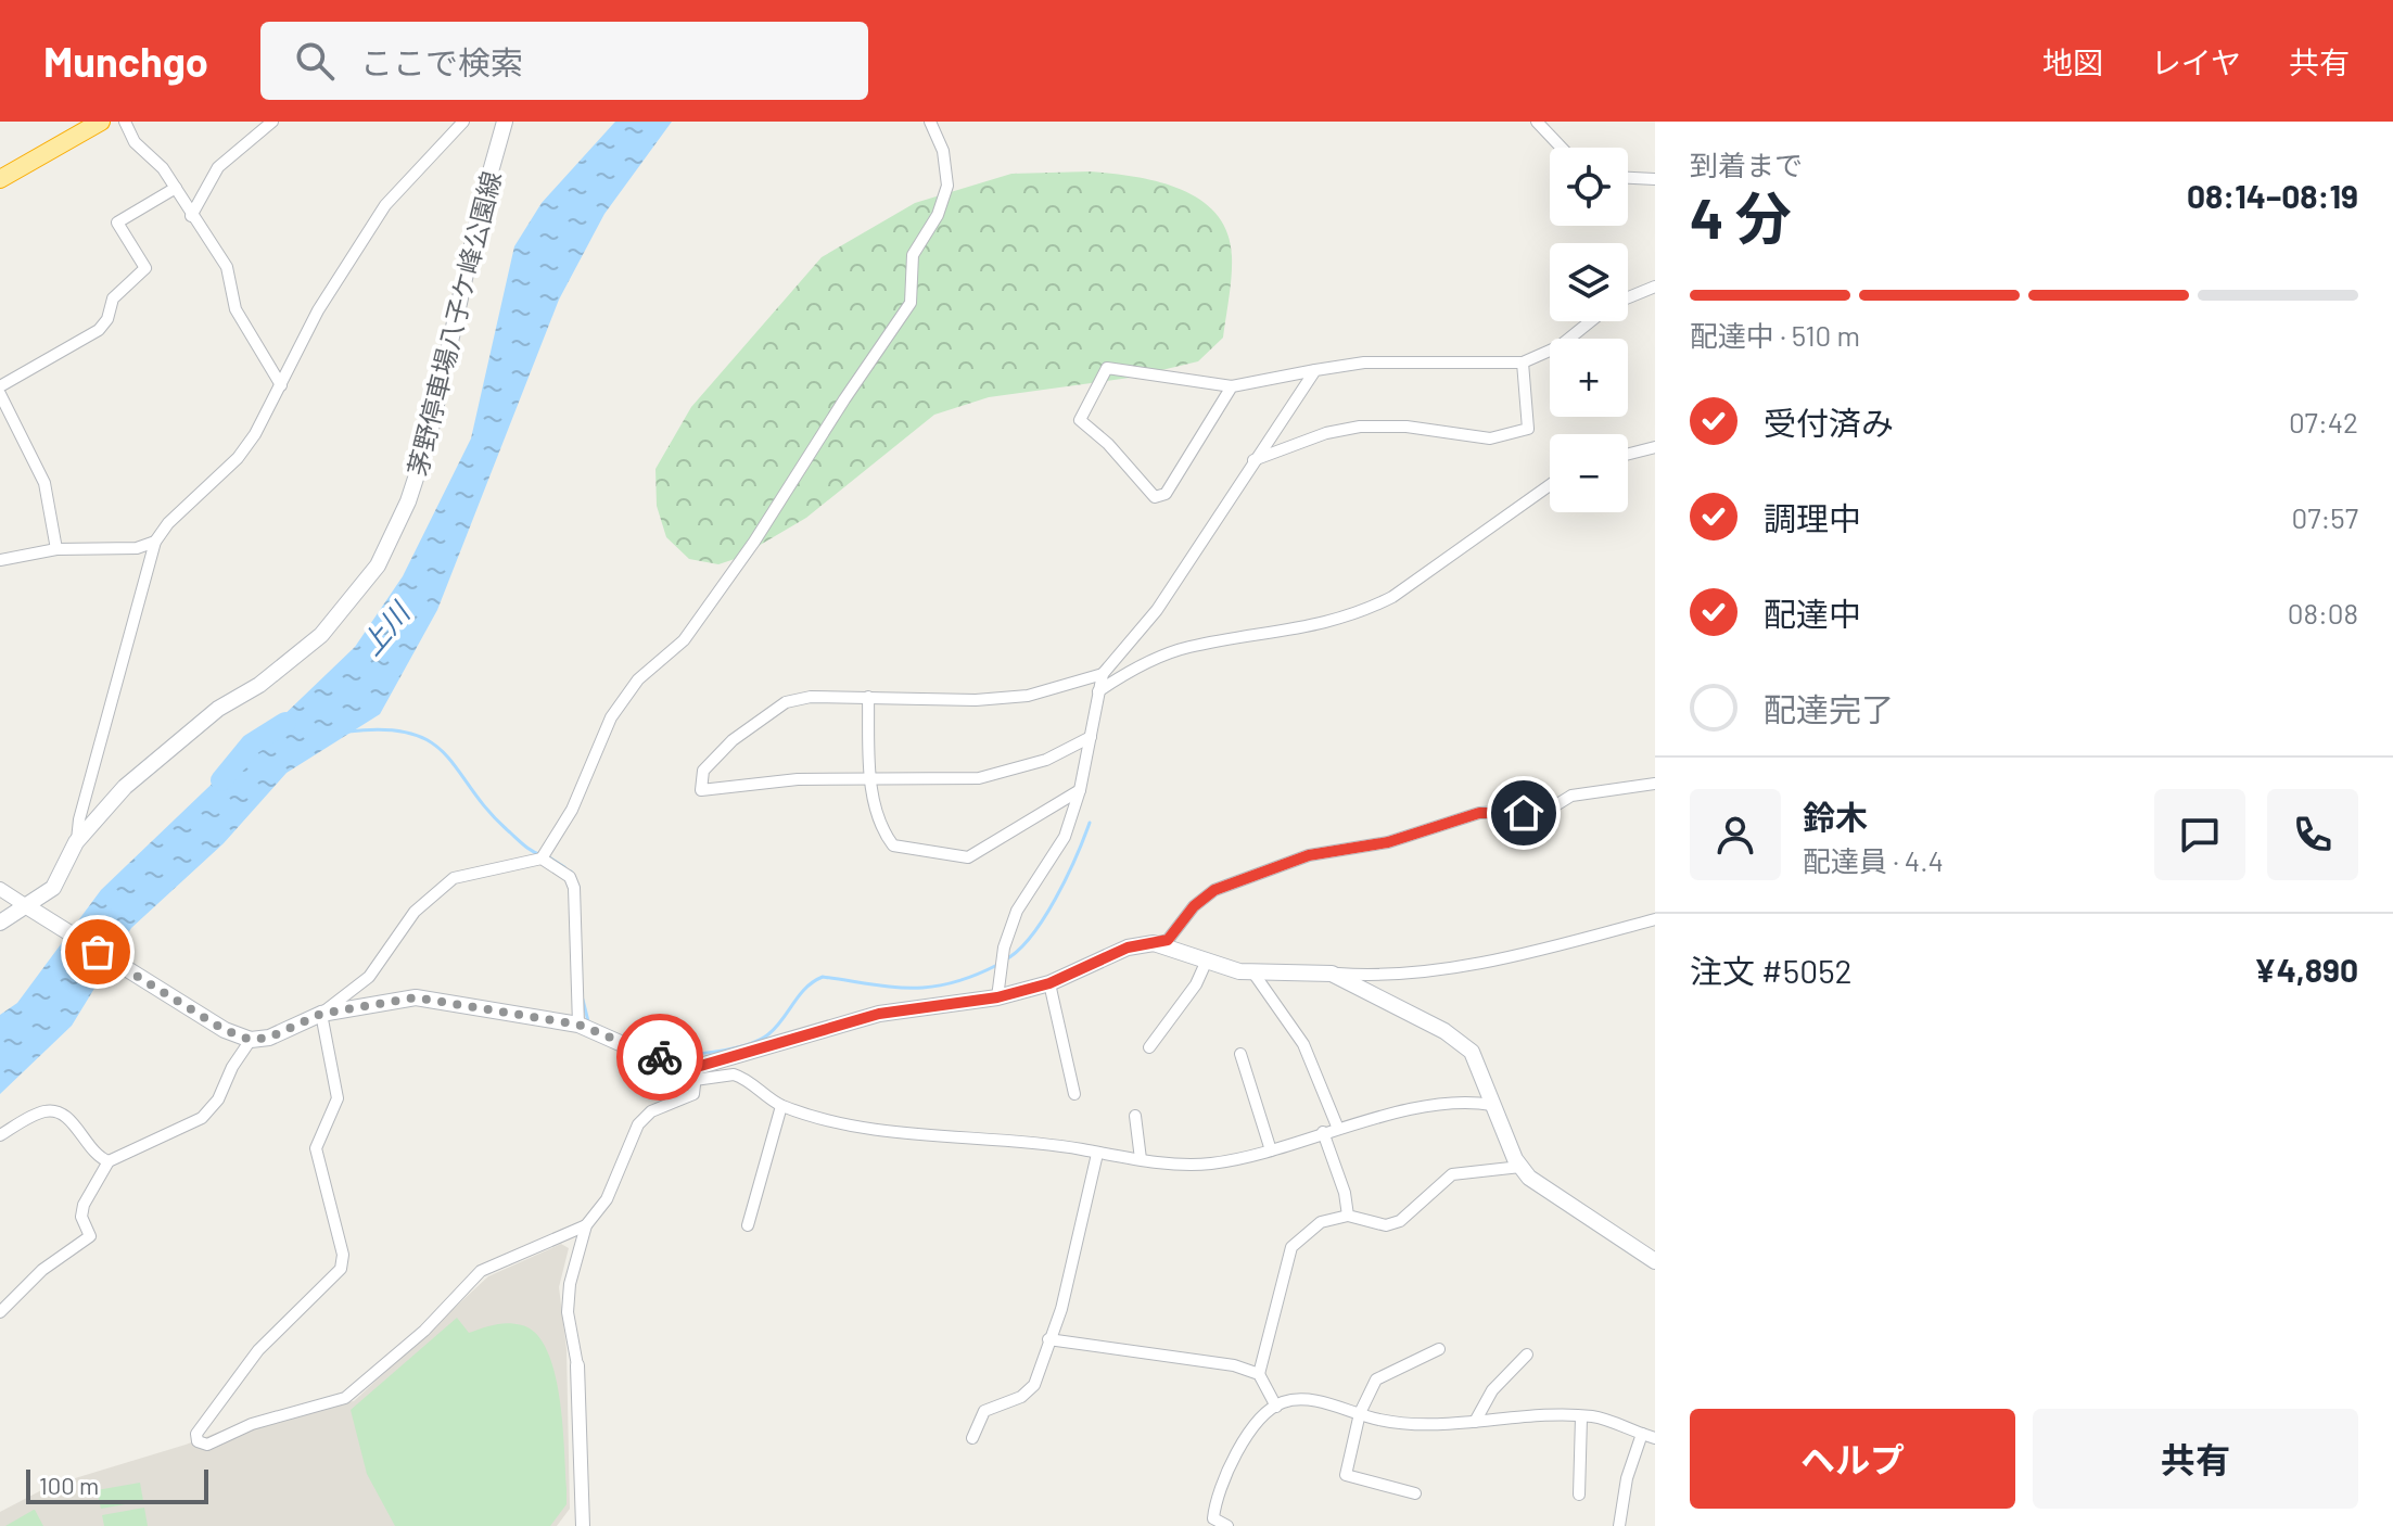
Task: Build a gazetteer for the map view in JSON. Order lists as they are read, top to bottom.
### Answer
{
  "streets": {
    "main road": ["茅野停車場八子ケ峰公園線"]
  },
  "water": ["上川"],
  "scale_bar": "100 m",
  "page": {
    "header": "Munchgo",
    "search": "ここで検索",
    "nav": ["地図", "レイヤ", "共有"],
    "heading": ["4 分", "到着まで", "08:14–08:19"],
    "panel": [
      "鈴木",
      "配達員 · 4.4",
      "注文 #5052",
      "¥4,890"
    ],
    "map_buttons": ["+", "−"],
    "bar": "配達中 · 510 m",
    "list": [
      ["受付済み", "07:42"],
      ["調理中", "07:57"],
      ["配達中", "08:08"],
      "配達完了"
    ],
    "buttons": ["ヘルプ", "共有"],
    "scale": "100 m"
  }
}
